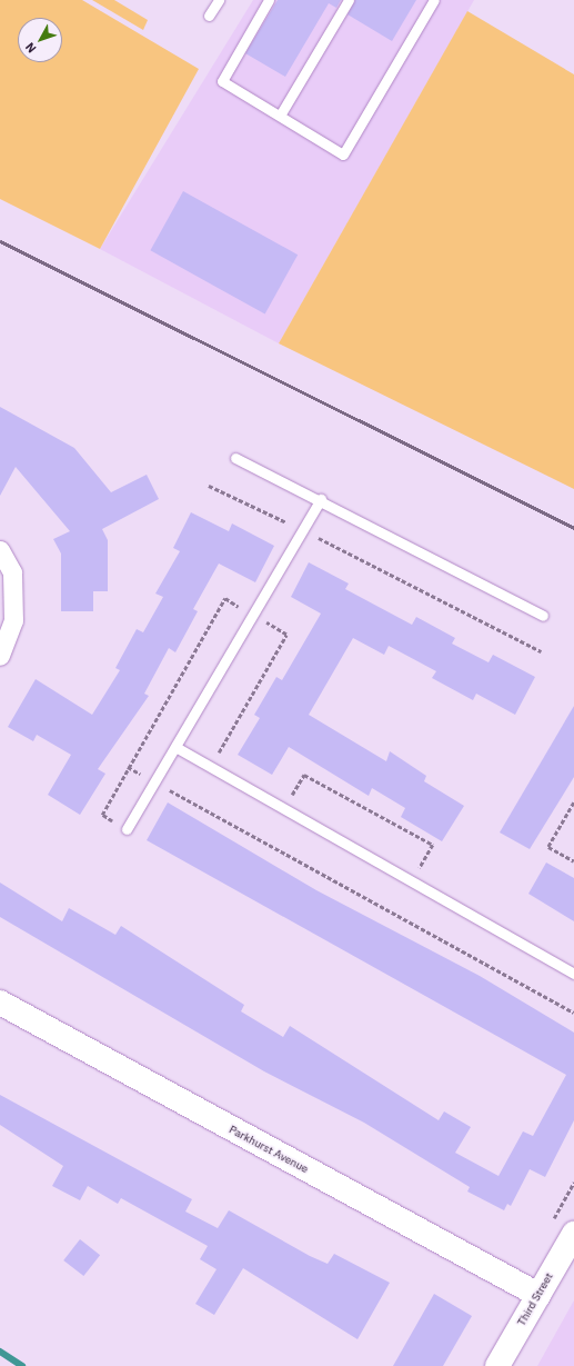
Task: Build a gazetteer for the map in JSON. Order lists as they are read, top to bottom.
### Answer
{
  "streets": {
    "street": ["Parkhurst Avenue", "Third Street"]
  },
  "crossings": [
    ["Parkhurst Avenue", "Third Street"]
  ],
  "north": "bottom left"
}
